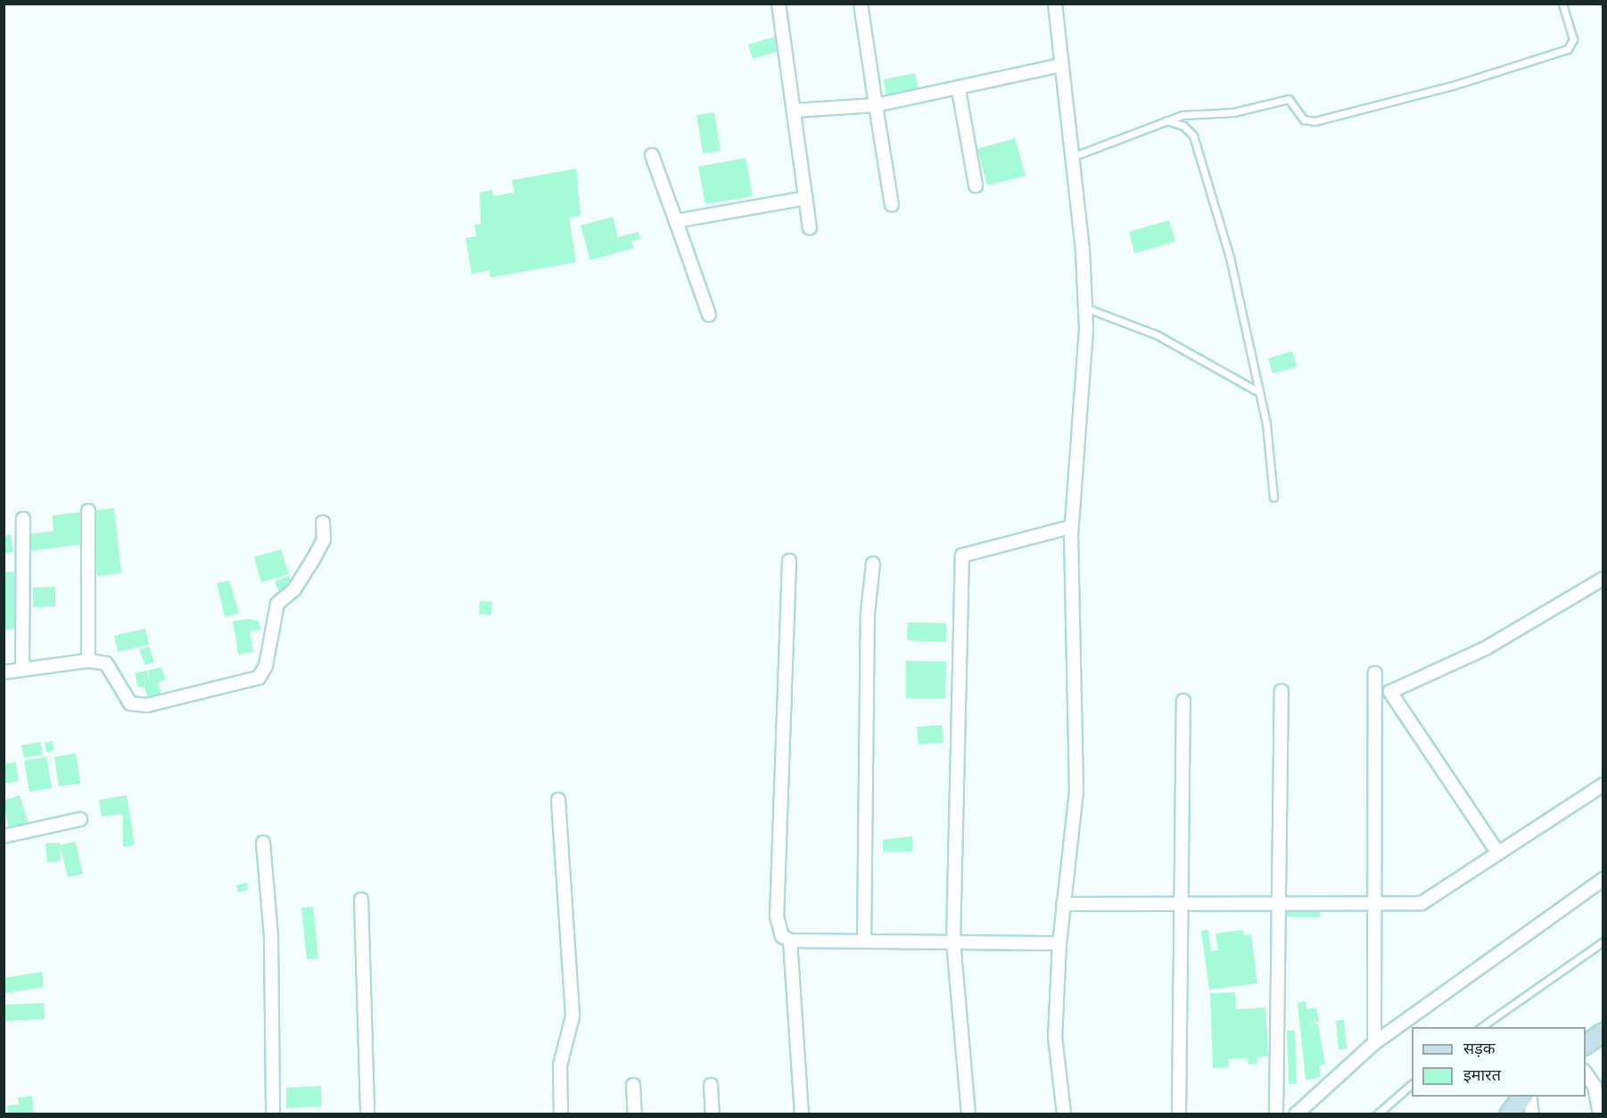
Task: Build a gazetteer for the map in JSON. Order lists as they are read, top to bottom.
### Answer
{
  "legend": ["सड़क", "इमारत"]
}
